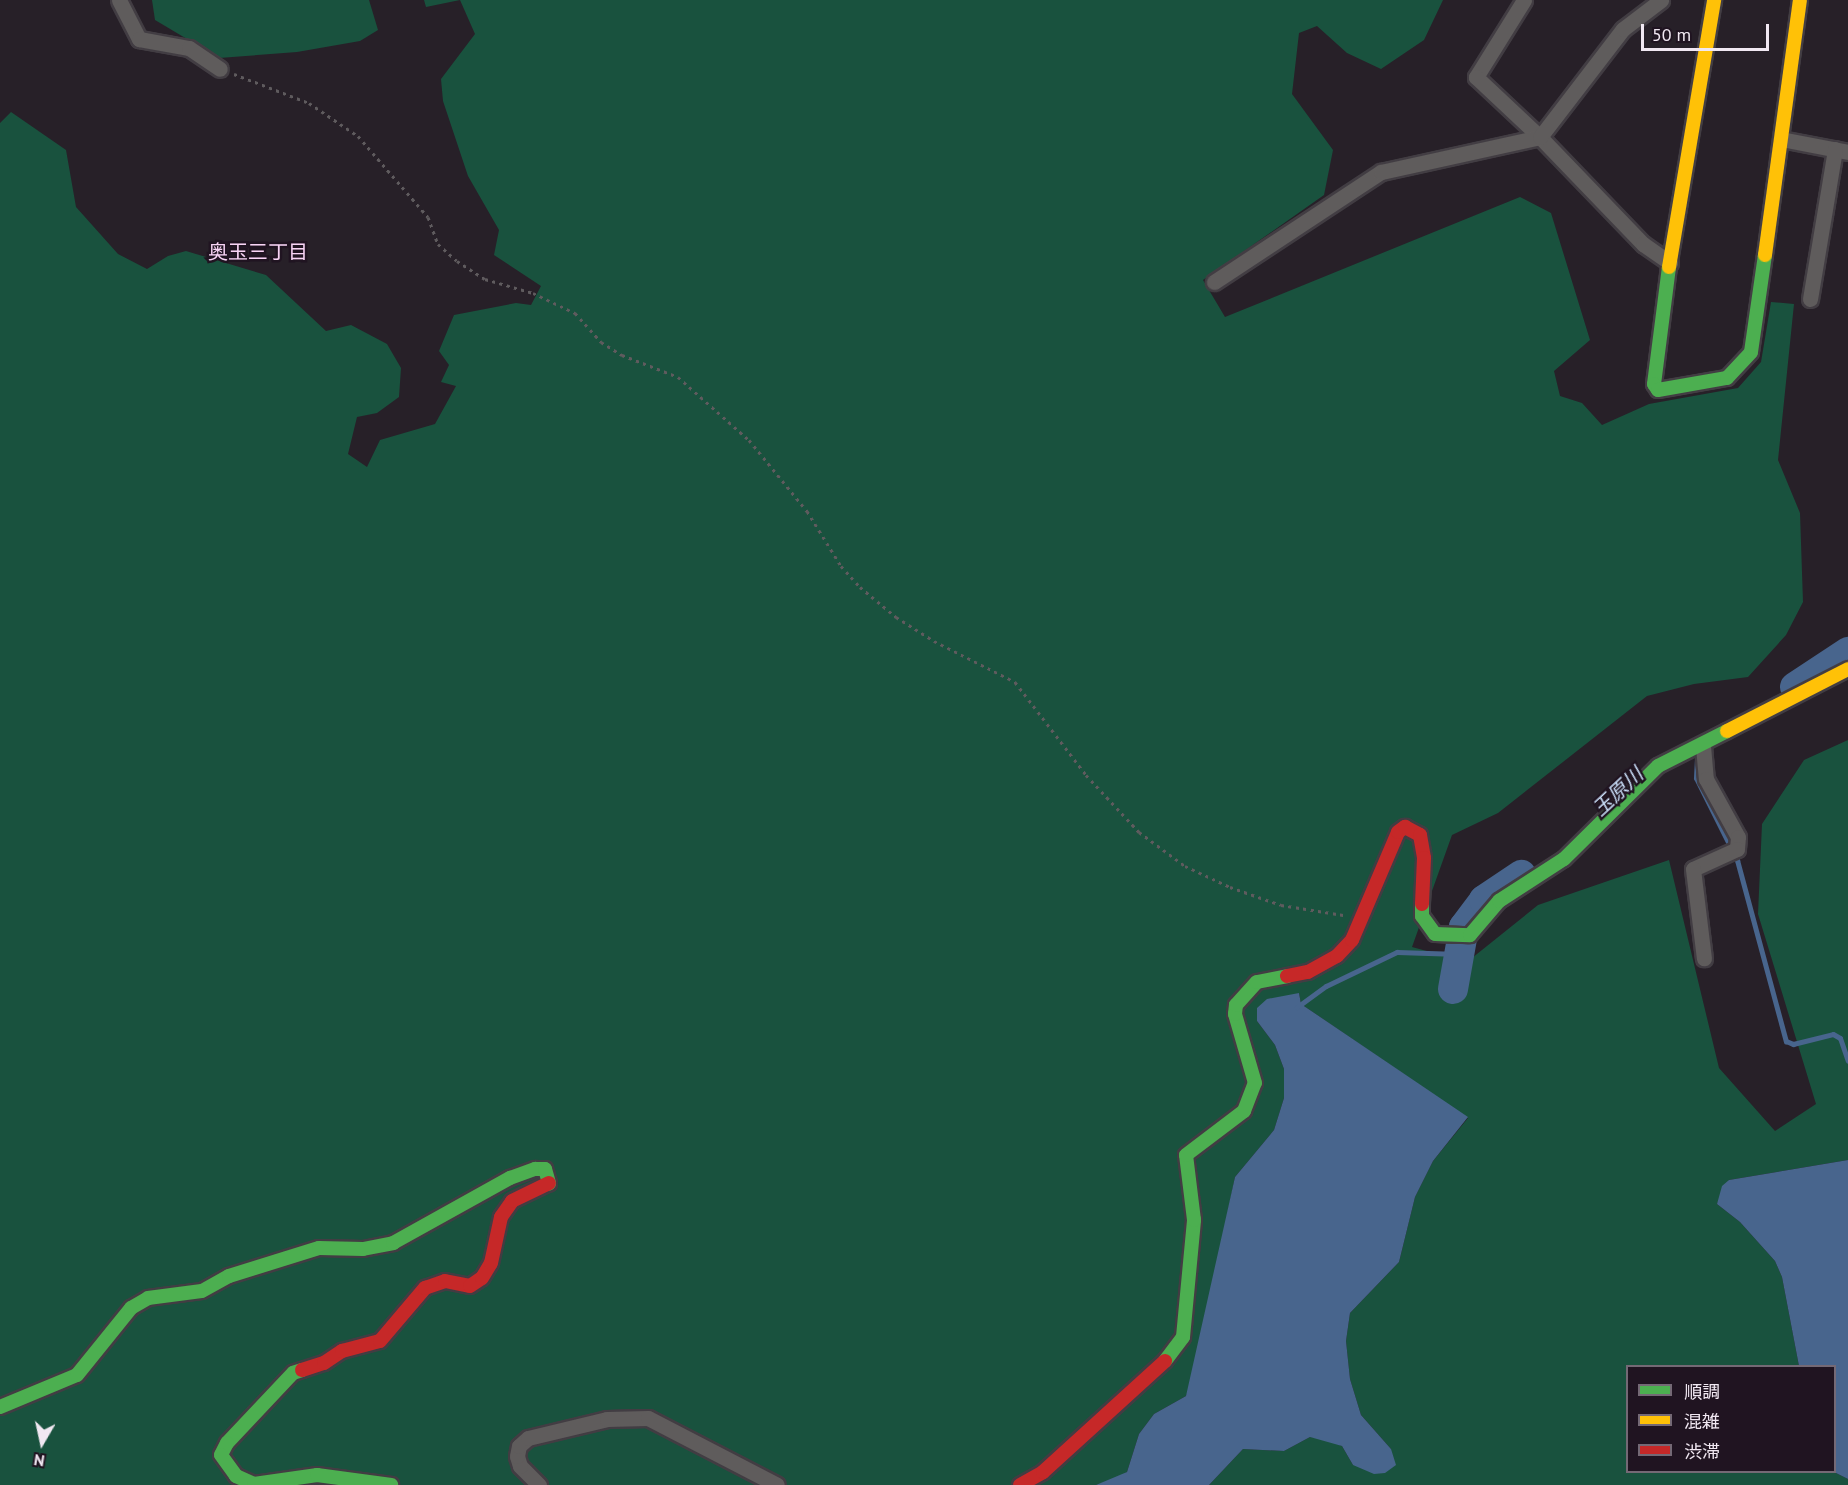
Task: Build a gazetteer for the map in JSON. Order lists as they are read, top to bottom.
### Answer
{
  "districts": ["奥玉三丁目"],
  "water": ["玉原川"],
  "legend": ["順調", "混雑", "渋滞"],
  "scale_bar": "50 m",
  "north": "bottom"
}
